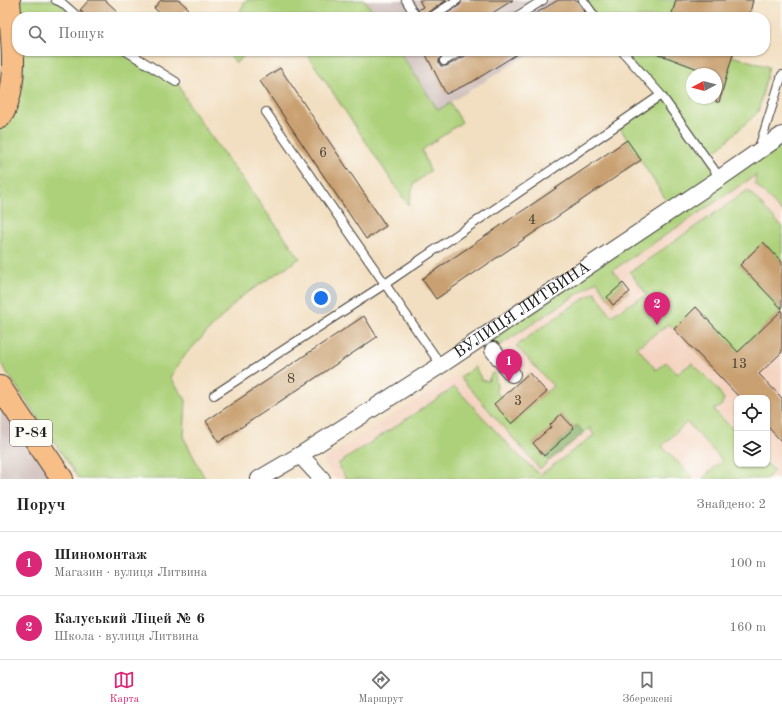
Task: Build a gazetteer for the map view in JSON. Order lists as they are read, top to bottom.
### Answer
{
  "streets": {
    "main road": ["Р-84"],
    "street": ["ВУЛИЦЯ ЛИТВИНА"]
  },
  "house_numbers": [
    "6",
    "4",
    "13",
    "8",
    "3"
  ],
  "north": "left",
  "page": {
    "search": "Пошук",
    "pins": ["2", "1"],
    "heading": ["Поруч", "Знайдено: 2"],
    "list": [
      {
        "mark": "1",
        "name": "Шиномонтаж",
        "note": "Магазин · вулиця Литвина",
        "value": "100 m"
      },
      {
        "mark": "2",
        "name": "Калуський Ліцей № 6",
        "note": "Школа · вулиця Литвина",
        "value": "160 m"
      }
    ],
    "nav": ["Карта", "Маршрут", "Збережені"]
  }
}
